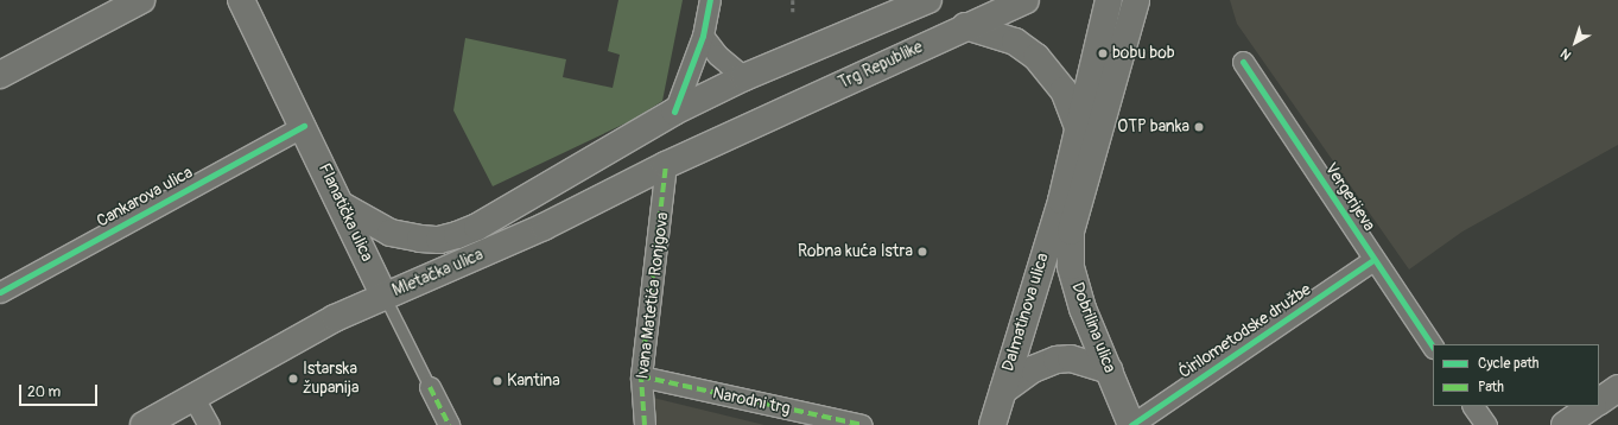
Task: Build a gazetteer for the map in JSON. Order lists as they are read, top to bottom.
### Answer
{
  "streets": {
    "main road": [
      "Trg Republike",
      "Flanatička ulica",
      "Mletačka ulica",
      "Dalmatinova ulica",
      "Dobrilina ulica"
    ],
    "street": [
      "Cankarova ulica",
      "Vergerijeva",
      "Ivana Matetića Ronjgova",
      "Ćirilometodske družbe",
      "Narodni trg"
    ]
  },
  "crossings": [
    ["Trg Republike", "Mletačka ulica"],
    ["Cankarova ulica", "Flanatička ulica"],
    ["Vergerijeva", "Ćirilometodske družbe"],
    ["Flanatička ulica", "Mletačka ulica"],
    ["Mletačka ulica", "Ivana Matetića Ronjgova"],
    ["Ivana Matetića Ronjgova", "Narodni trg"],
    ["Dalmatinova ulica", "Dobrilina ulica"],
    ["Dobrilina ulica", "Ćirilometodske družbe"]
  ],
  "places": [
    "bobu bob",
    "OTP banka",
    "Robna kuća Istra",
    "Istarska županija",
    "Kantina"
  ],
  "legend": ["Cycle path", "Path"],
  "scale_bar": "20 m",
  "north": "bottom left"
}
